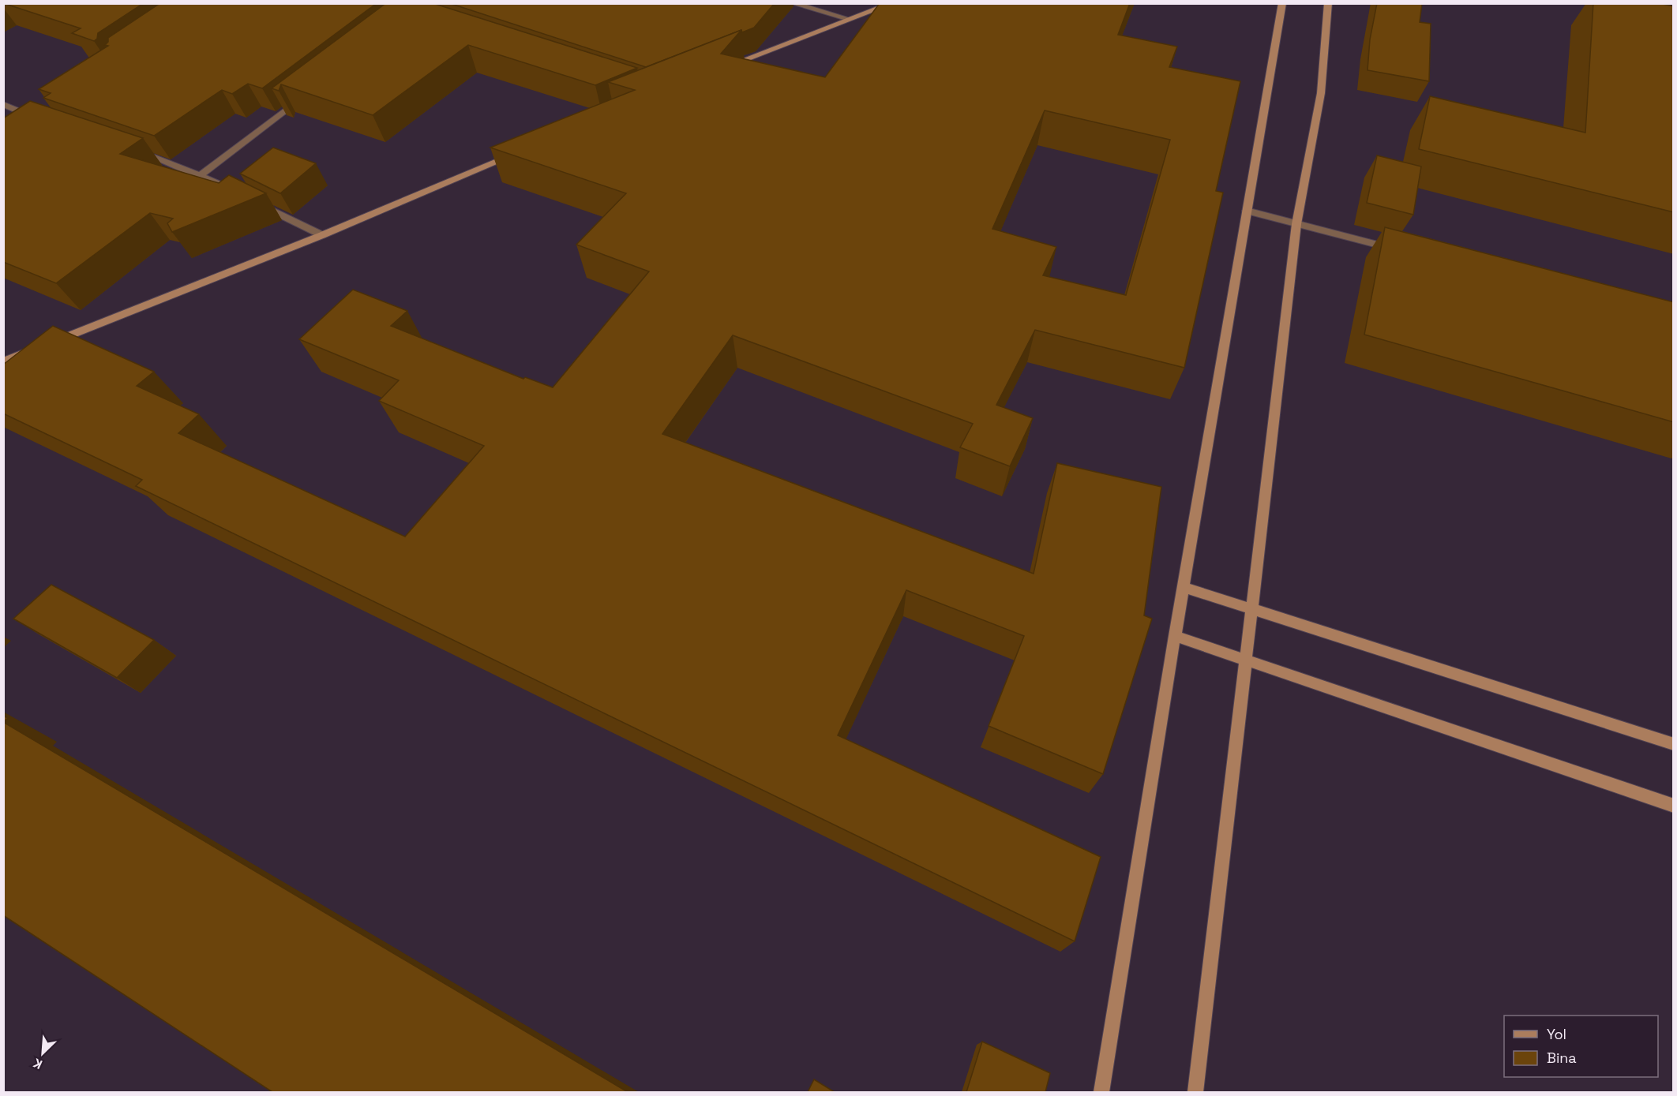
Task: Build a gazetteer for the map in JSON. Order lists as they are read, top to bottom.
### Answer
{
  "legend": ["Yol", "Bina"],
  "north": "bottom left"
}
